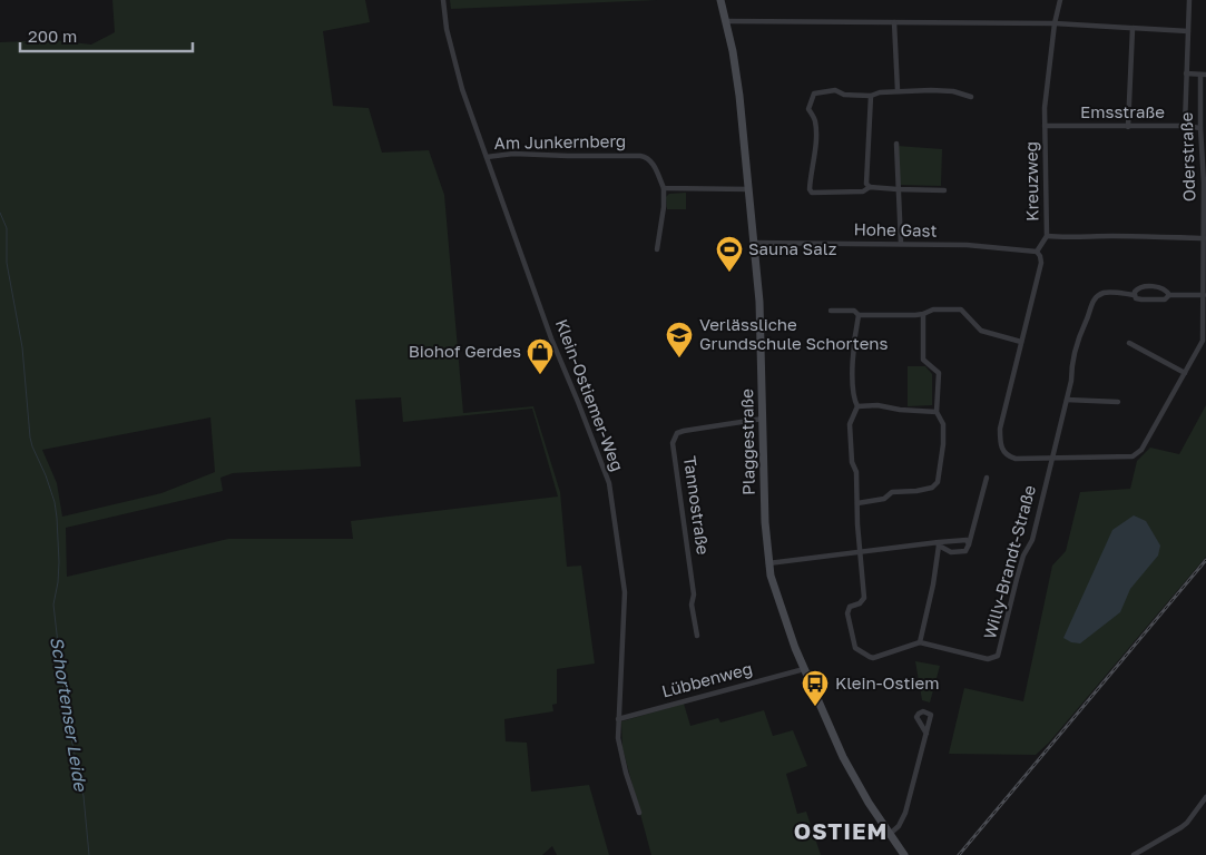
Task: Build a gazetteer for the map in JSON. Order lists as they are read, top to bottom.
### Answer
{
  "streets": {
    "street": [
      "Emsstraße",
      "Am Junkernberg",
      "Oderstraße",
      "Kreuzweg",
      "Hohe Gast",
      "Klein-Ostiemer-Weg",
      "Plaggestraße",
      "Tannostraße",
      "Willy-Brandt-Straße",
      "Lübbenweg"
    ]
  },
  "crossings": [
    ["Emsstraße", "Oderstraße"],
    ["Emsstraße", "Kreuzweg"],
    ["Am Junkernberg", "Klein-Ostiemer-Weg"],
    ["Oderstraße", "Willy-Brandt-Straße"],
    ["Kreuzweg", "Hohe Gast"],
    ["Hohe Gast", "Plaggestraße"],
    ["Klein-Ostiemer-Weg", "Lübbenweg"],
    ["Plaggestraße", "Tannostraße"],
    ["Plaggestraße", "Lübbenweg"]
  ],
  "districts": ["OSTIEM"],
  "water": ["Schortenser Leide"],
  "places": {
    "sports": ["Sauna Salz"],
    "school or university": ["Verlässliche Grundschule Schortens"],
    "shop": ["Biohof Gerdes"],
    "bus stop": ["Klein-Ostiem"]
  },
  "scale_bar": "200 m"
}
